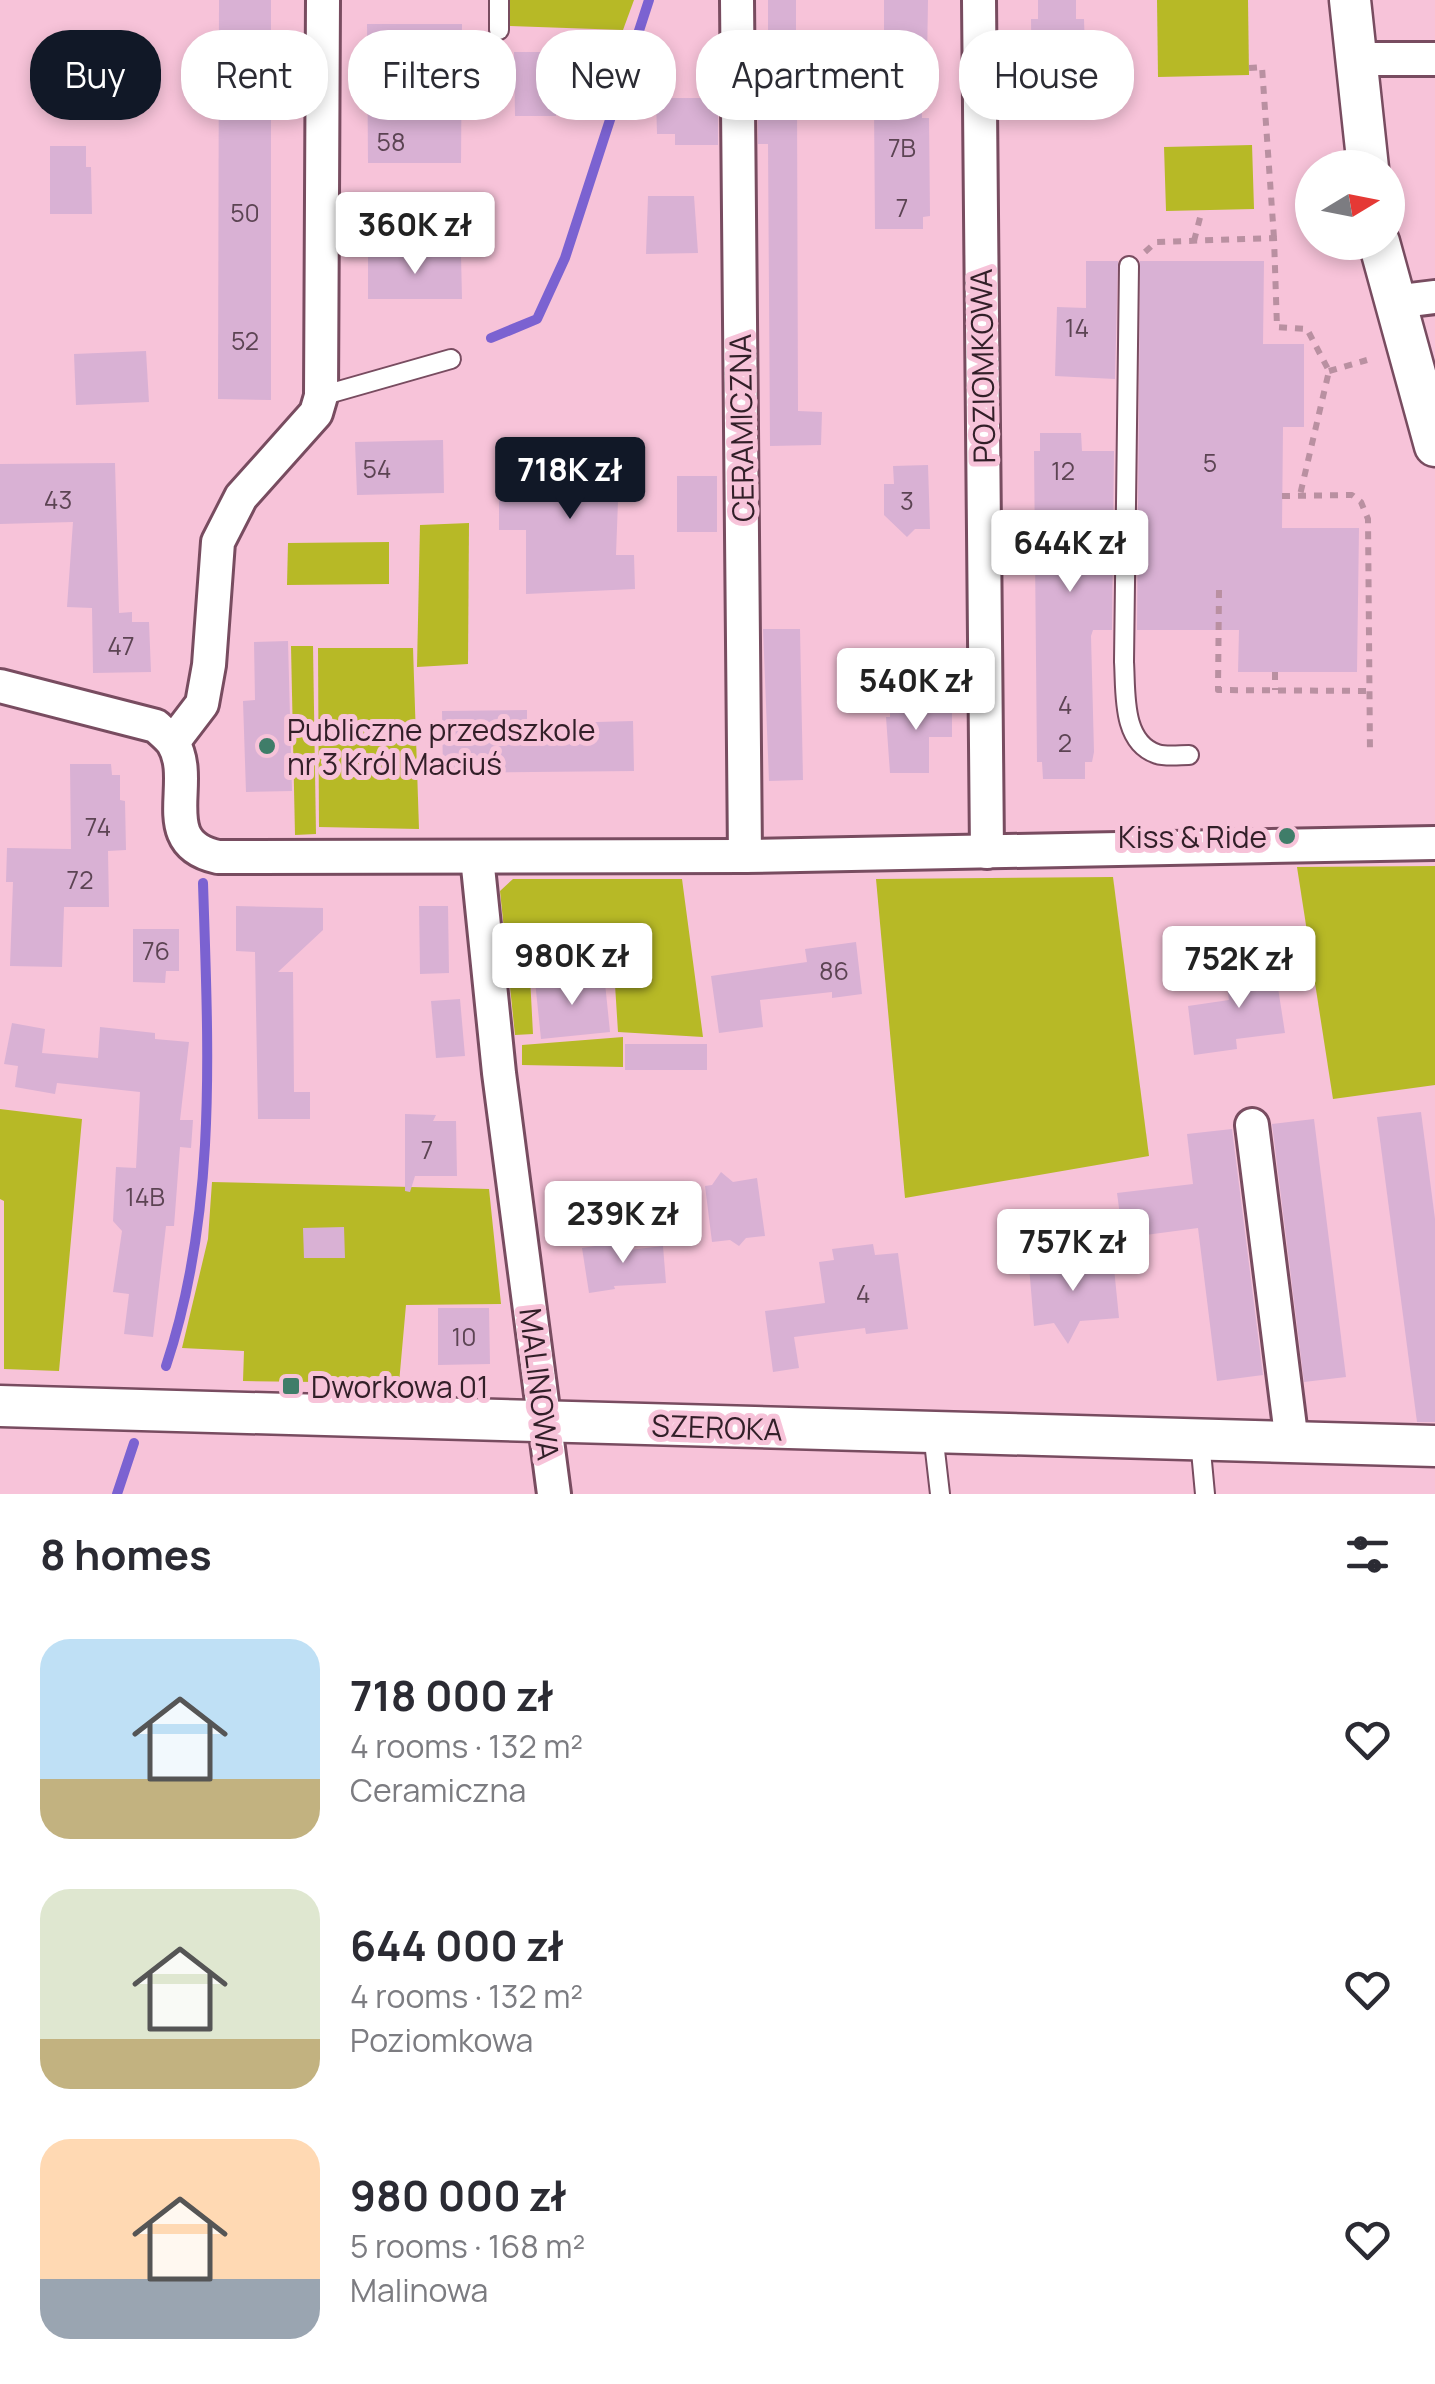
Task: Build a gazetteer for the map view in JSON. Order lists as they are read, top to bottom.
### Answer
{
  "streets": {
    "street": [
      "POZIOMKOWA",
      "CERAMICZNA",
      "MALINOWA",
      "SZEROKA"
    ]
  },
  "crossings": [
    ["MALINOWA", "SZEROKA"]
  ],
  "places": {
    "other": ["Publiczne przedszkole nr 3 Król Maciuś", "Kiss & Ride"],
    "transit": ["Dworkowa 01"]
  },
  "house_numbers": [
    "58",
    "7B",
    "7",
    "50",
    "14",
    "52",
    "5",
    "54",
    "12",
    "43",
    "3",
    "47",
    "4",
    "2",
    "74",
    "72",
    "76",
    "86",
    "7",
    "14B",
    "4",
    "10"
  ],
  "north": "right",
  "page": {
    "chip": [
      "Buy",
      "Rent",
      "Filters",
      "New",
      "Apartment",
      "House"
    ],
    "price": [
      "360K zł",
      "718K zł",
      "644K zł",
      "540K zł",
      "980K zł",
      "752K zł",
      "239K zł",
      "757K zł"
    ],
    "heading": "8 homes",
    "list": [
      {
        "name": "718 000 zł",
        "note": "4 rooms · 132 m² · Ceramiczna"
      },
      {
        "name": "644 000 zł",
        "note": "4 rooms · 132 m² · Poziomkowa"
      },
      {
        "name": "980 000 zł",
        "note": "5 rooms · 168 m² · Malinowa"
      }
    ]
  }
}
